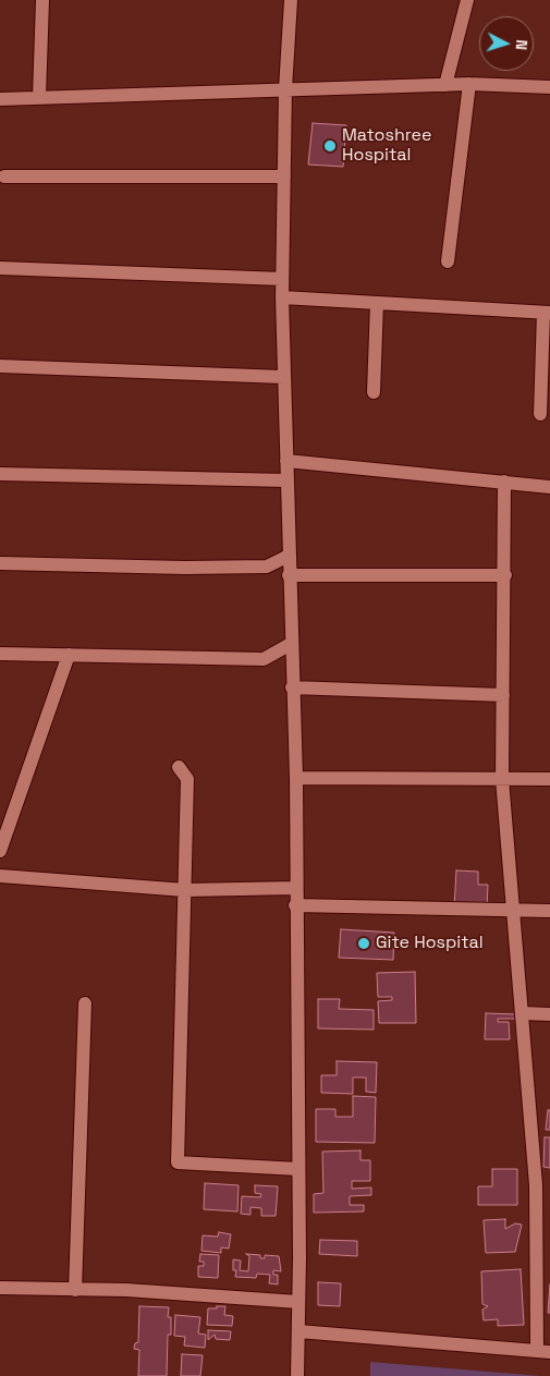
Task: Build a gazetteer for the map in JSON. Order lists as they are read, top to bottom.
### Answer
{
  "places": ["Matoshree Hospital", "Gite Hospital"],
  "north": "right"
}
